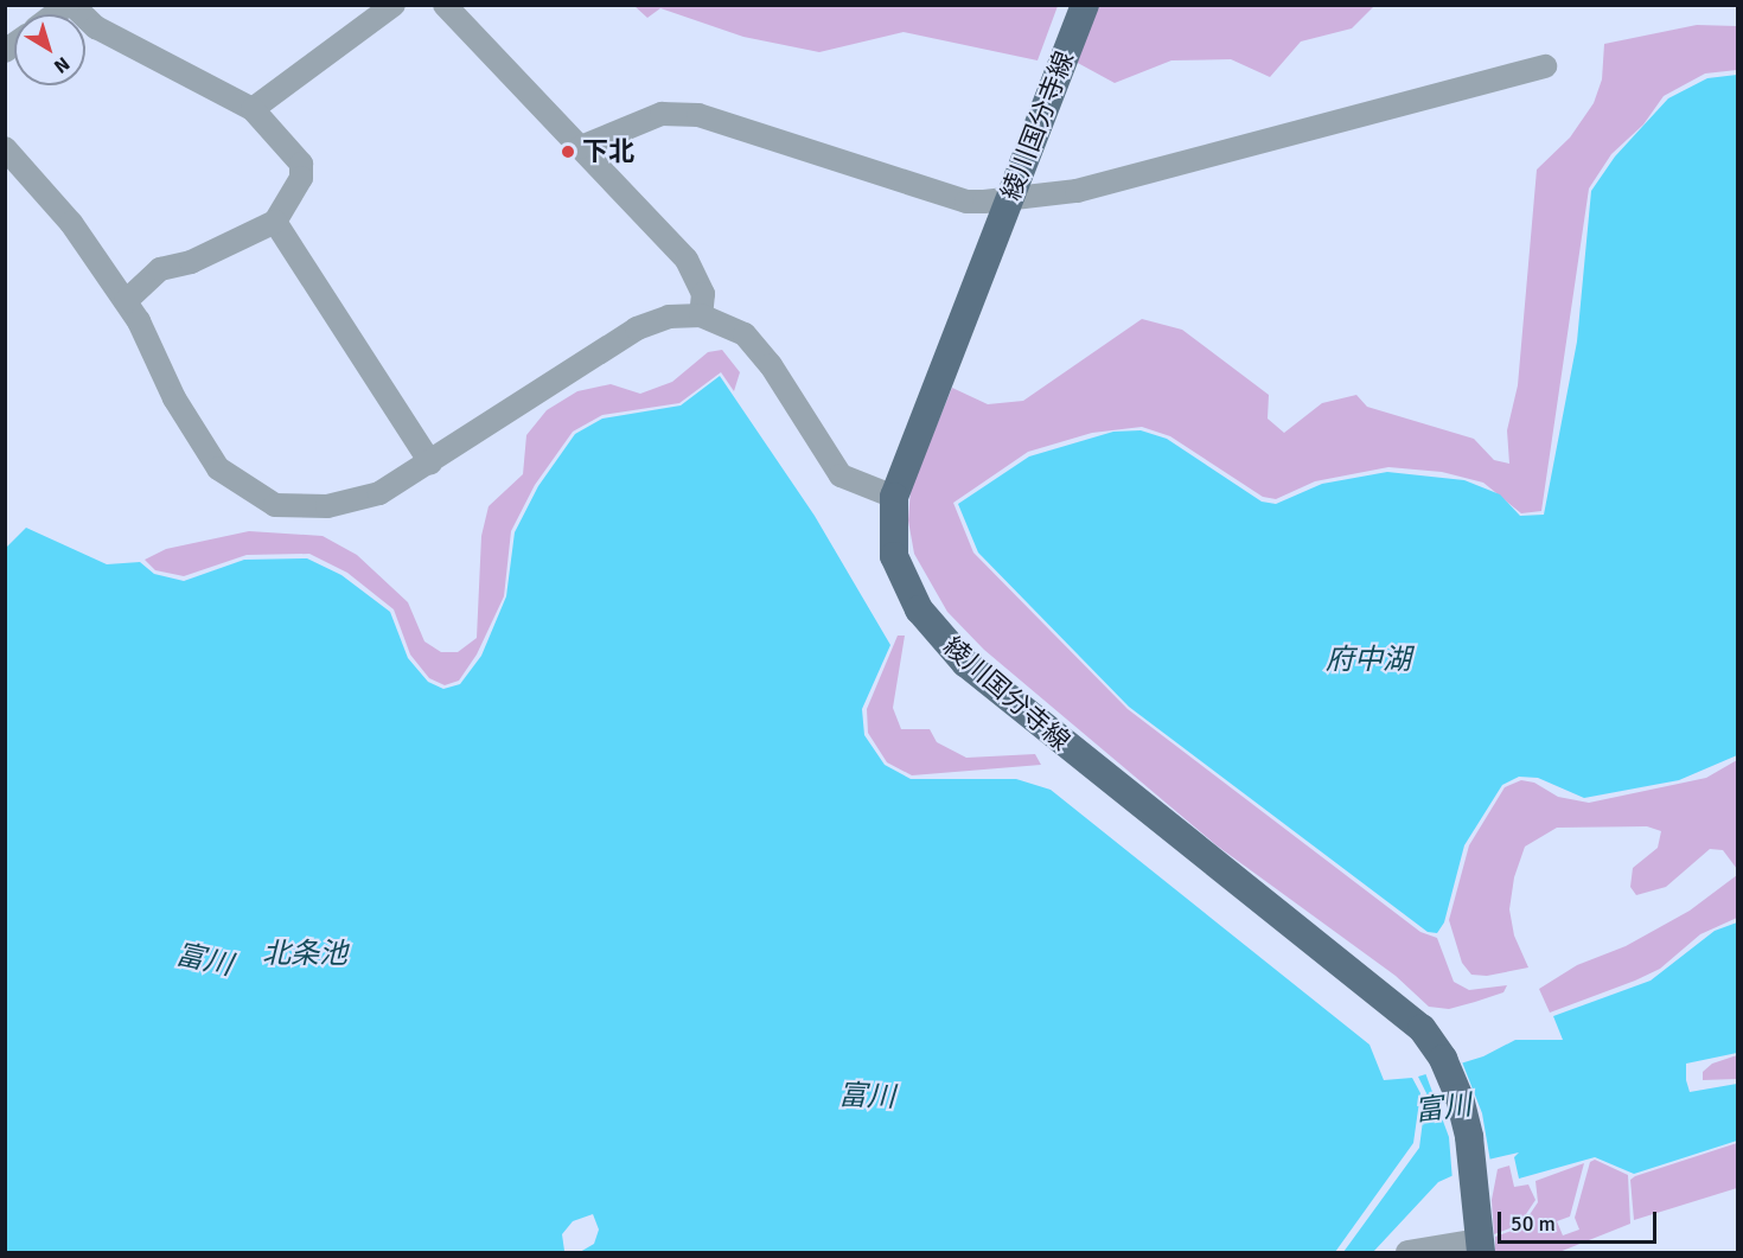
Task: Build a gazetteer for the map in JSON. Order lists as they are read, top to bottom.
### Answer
{
  "streets": {
    "main road": ["綾川国分寺線"]
  },
  "water": ["府中湖", "北条池", "富川"],
  "places": ["下北"],
  "scale_bar": "50 m",
  "north": "bottom right"
}
